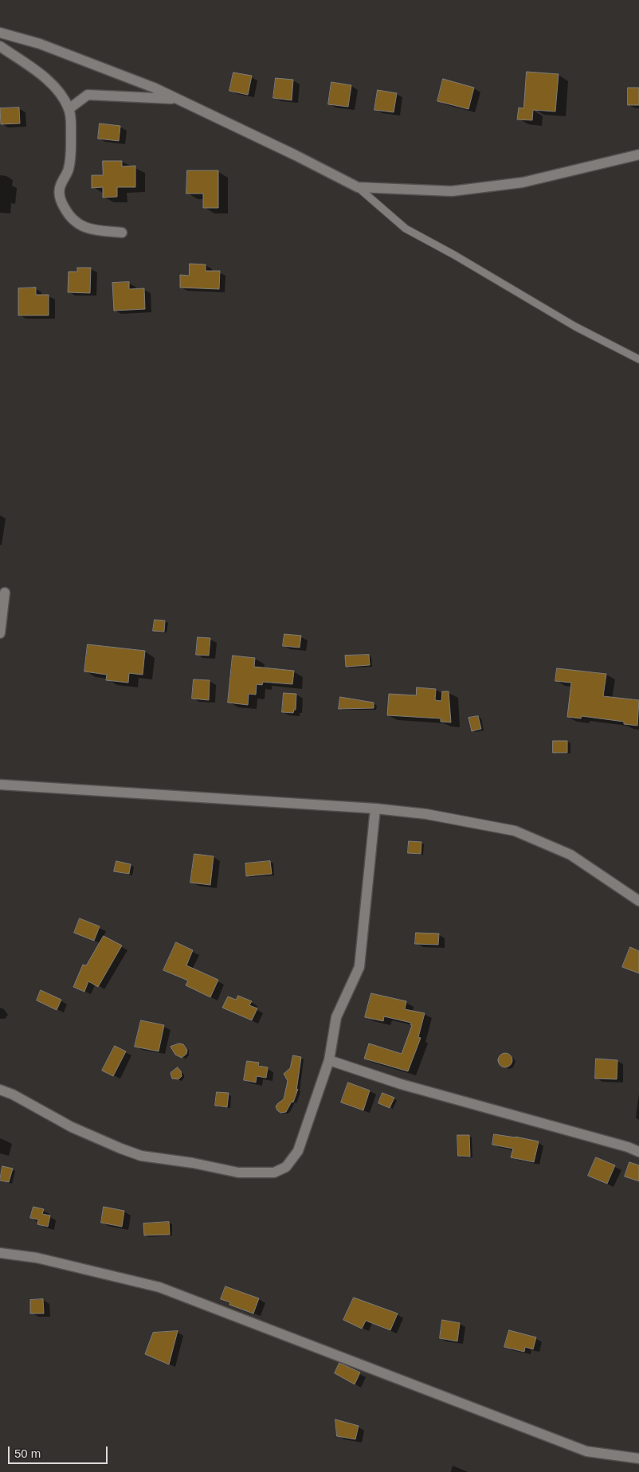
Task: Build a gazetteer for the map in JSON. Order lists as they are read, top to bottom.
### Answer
{
  "scale_bar": "50 m"
}
